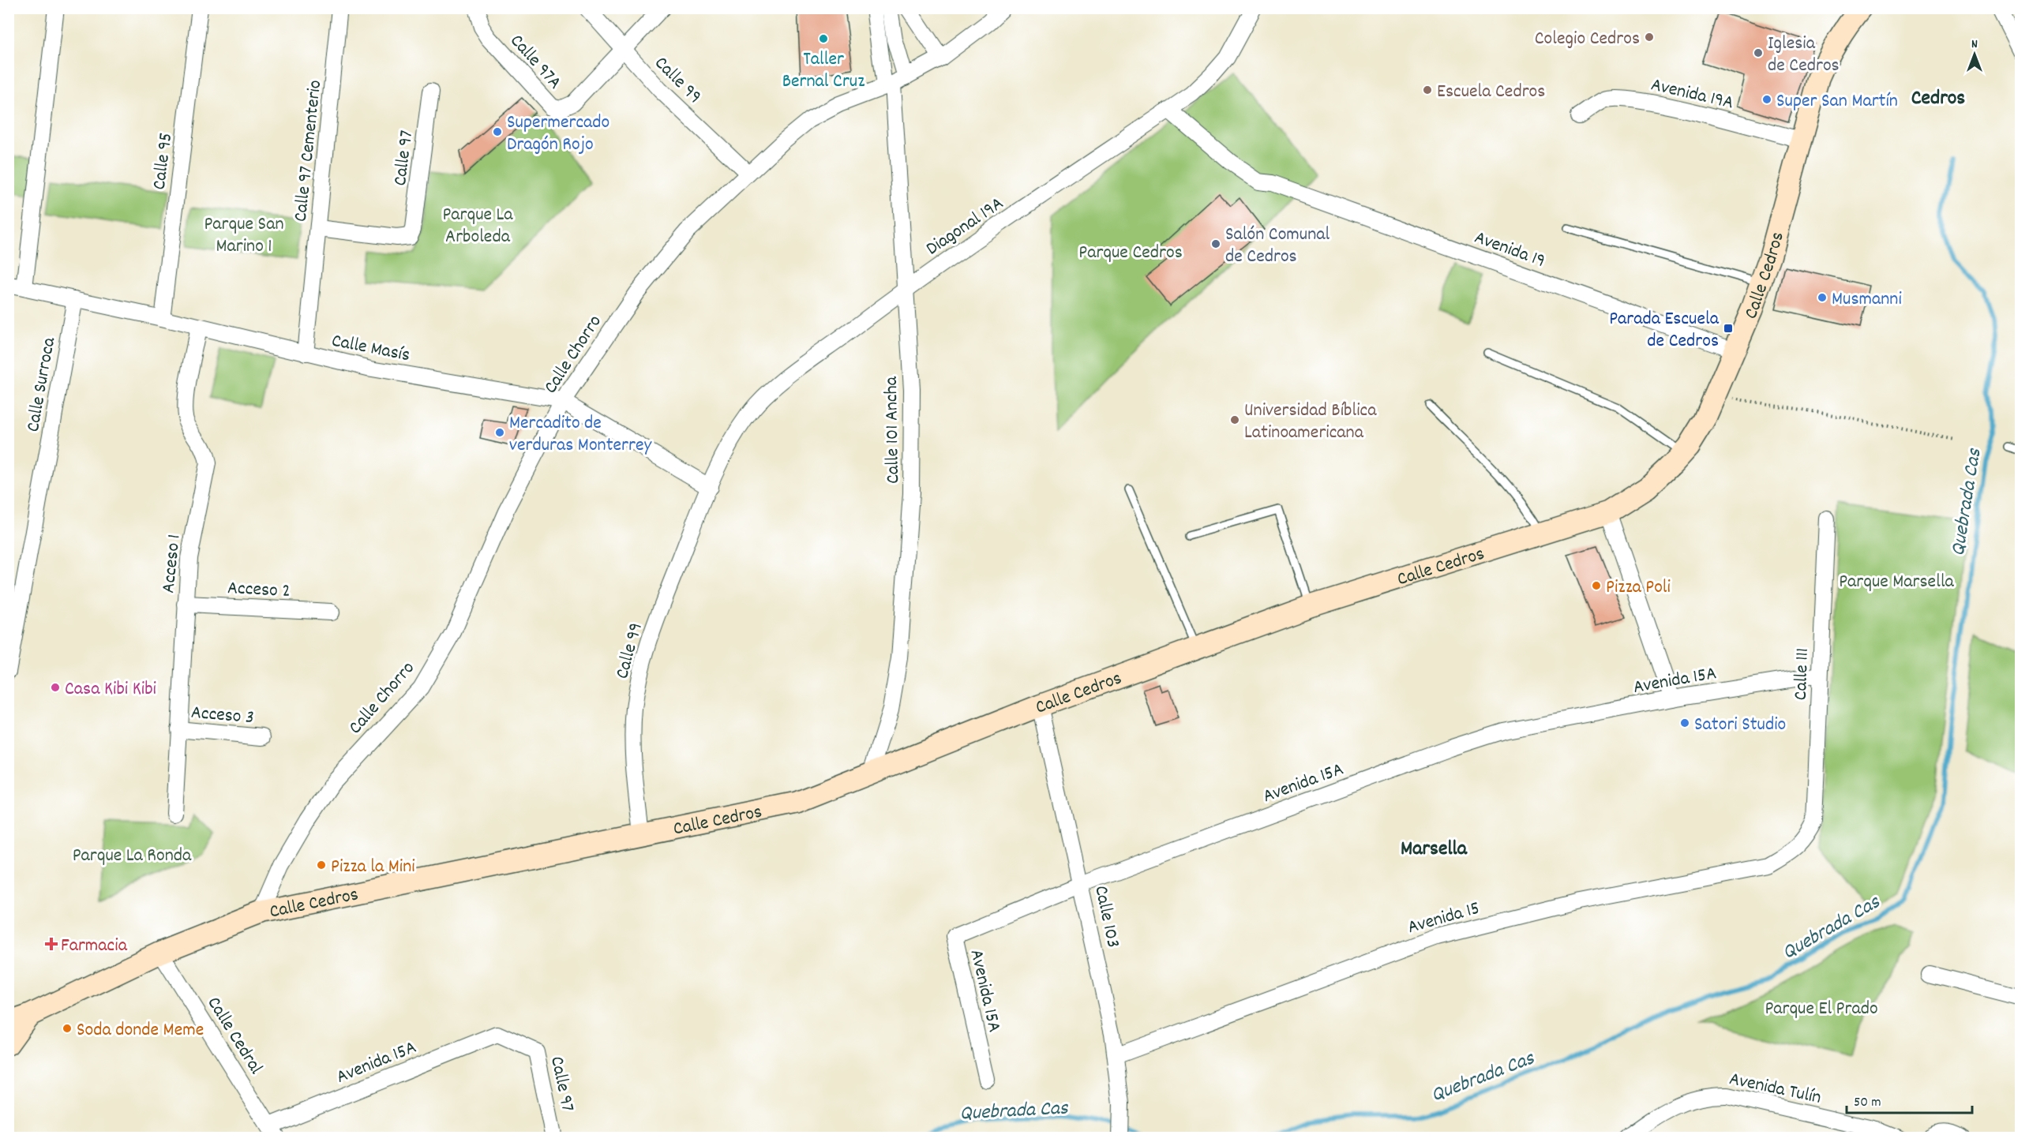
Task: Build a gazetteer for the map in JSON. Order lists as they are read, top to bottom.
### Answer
{
  "streets": {
    "street": [
      "Calle 97A",
      "Calle 99",
      "Avenida 19A",
      "Calle 97 Cementerio",
      "Calle 97",
      "Calle 95",
      "Diagonal 19A",
      "Avenida 19",
      "Calle Cedros",
      "Calle Masís",
      "Calle Chorro",
      "Calle Surroca",
      "Calle 101 Ancha",
      "Acceso 1",
      "Acceso 2",
      "Calle 111",
      "Avenida 15A",
      "Acceso 3",
      "Calle 103",
      "Avenida 15",
      "Calle Cedral",
      "Avenida Tulín"
    ]
  },
  "crossings": [
    ["Calle 97A", "Calle 99"],
    ["Calle 99", "Diagonal 19A"],
    ["Calle 99", "Calle Cedros"],
    ["Calle 99", "Calle Masís"],
    ["Calle 99", "Calle Chorro"],
    ["Avenida 19A", "Calle Cedros"],
    ["Calle 97 Cementerio", "Calle 97"],
    ["Calle 97 Cementerio", "Calle Masís"],
    ["Calle 97", "Avenida 15A"],
    ["Calle 95", "Calle Masís"],
    ["Diagonal 19A", "Avenida 19"],
    ["Diagonal 19A", "Calle Masís"],
    ["Diagonal 19A", "Calle 101 Ancha"],
    ["Avenida 19", "Calle Cedros"],
    ["Calle Cedros", "Calle Chorro"],
    ["Calle Cedros", "Calle 101 Ancha"],
    ["Calle Cedros", "Calle 103"],
    ["Calle Cedros", "Calle Cedral"],
    ["Calle Masís", "Calle Chorro"],
    ["Calle Masís", "Calle Surroca"],
    ["Calle Masís", "Acceso 1"],
    ["Calle Chorro", "Calle 101 Ancha"],
    ["Acceso 1", "Acceso 2"],
    ["Acceso 1", "Acceso 3"],
    ["Calle 111", "Avenida 15A"],
    ["Calle 111", "Avenida 15"],
    ["Avenida 15A", "Calle 103"],
    ["Avenida 15A", "Calle Cedral"],
    ["Calle 103", "Avenida 15"]
  ],
  "districts": ["Cedros", "Marsella"],
  "water": ["Quebrada Cas"],
  "parks": [
    "Parque La Arboleda",
    "Parque San Marino 1",
    "Parque Cedros",
    "Parque Marsella",
    "Parque La Ronda",
    "Parque El Prado"
  ],
  "places": {
    "other": [
      "Colegio Cedros",
      "Taller Bernal Cruz",
      "Iglesia de Cedros",
      "Escuela Cedros",
      "Super San Martín",
      "Supermercado Dragón Rojo",
      "Salón Comunal de Cedros",
      "Musmanni",
      "Universidad Bíblica Latinoamericana",
      "Mercadito de verduras Monterrey",
      "Pizza Poli",
      "Casa Kibi Kibi",
      "Satori Studio",
      "Pizza la Mini",
      "Soda donde Meme"
    ],
    "transit": ["Parada Escuela de Cedros"],
    "health": ["Farmacia"]
  },
  "scale_bar": "50 m",
  "north": "top"
}
